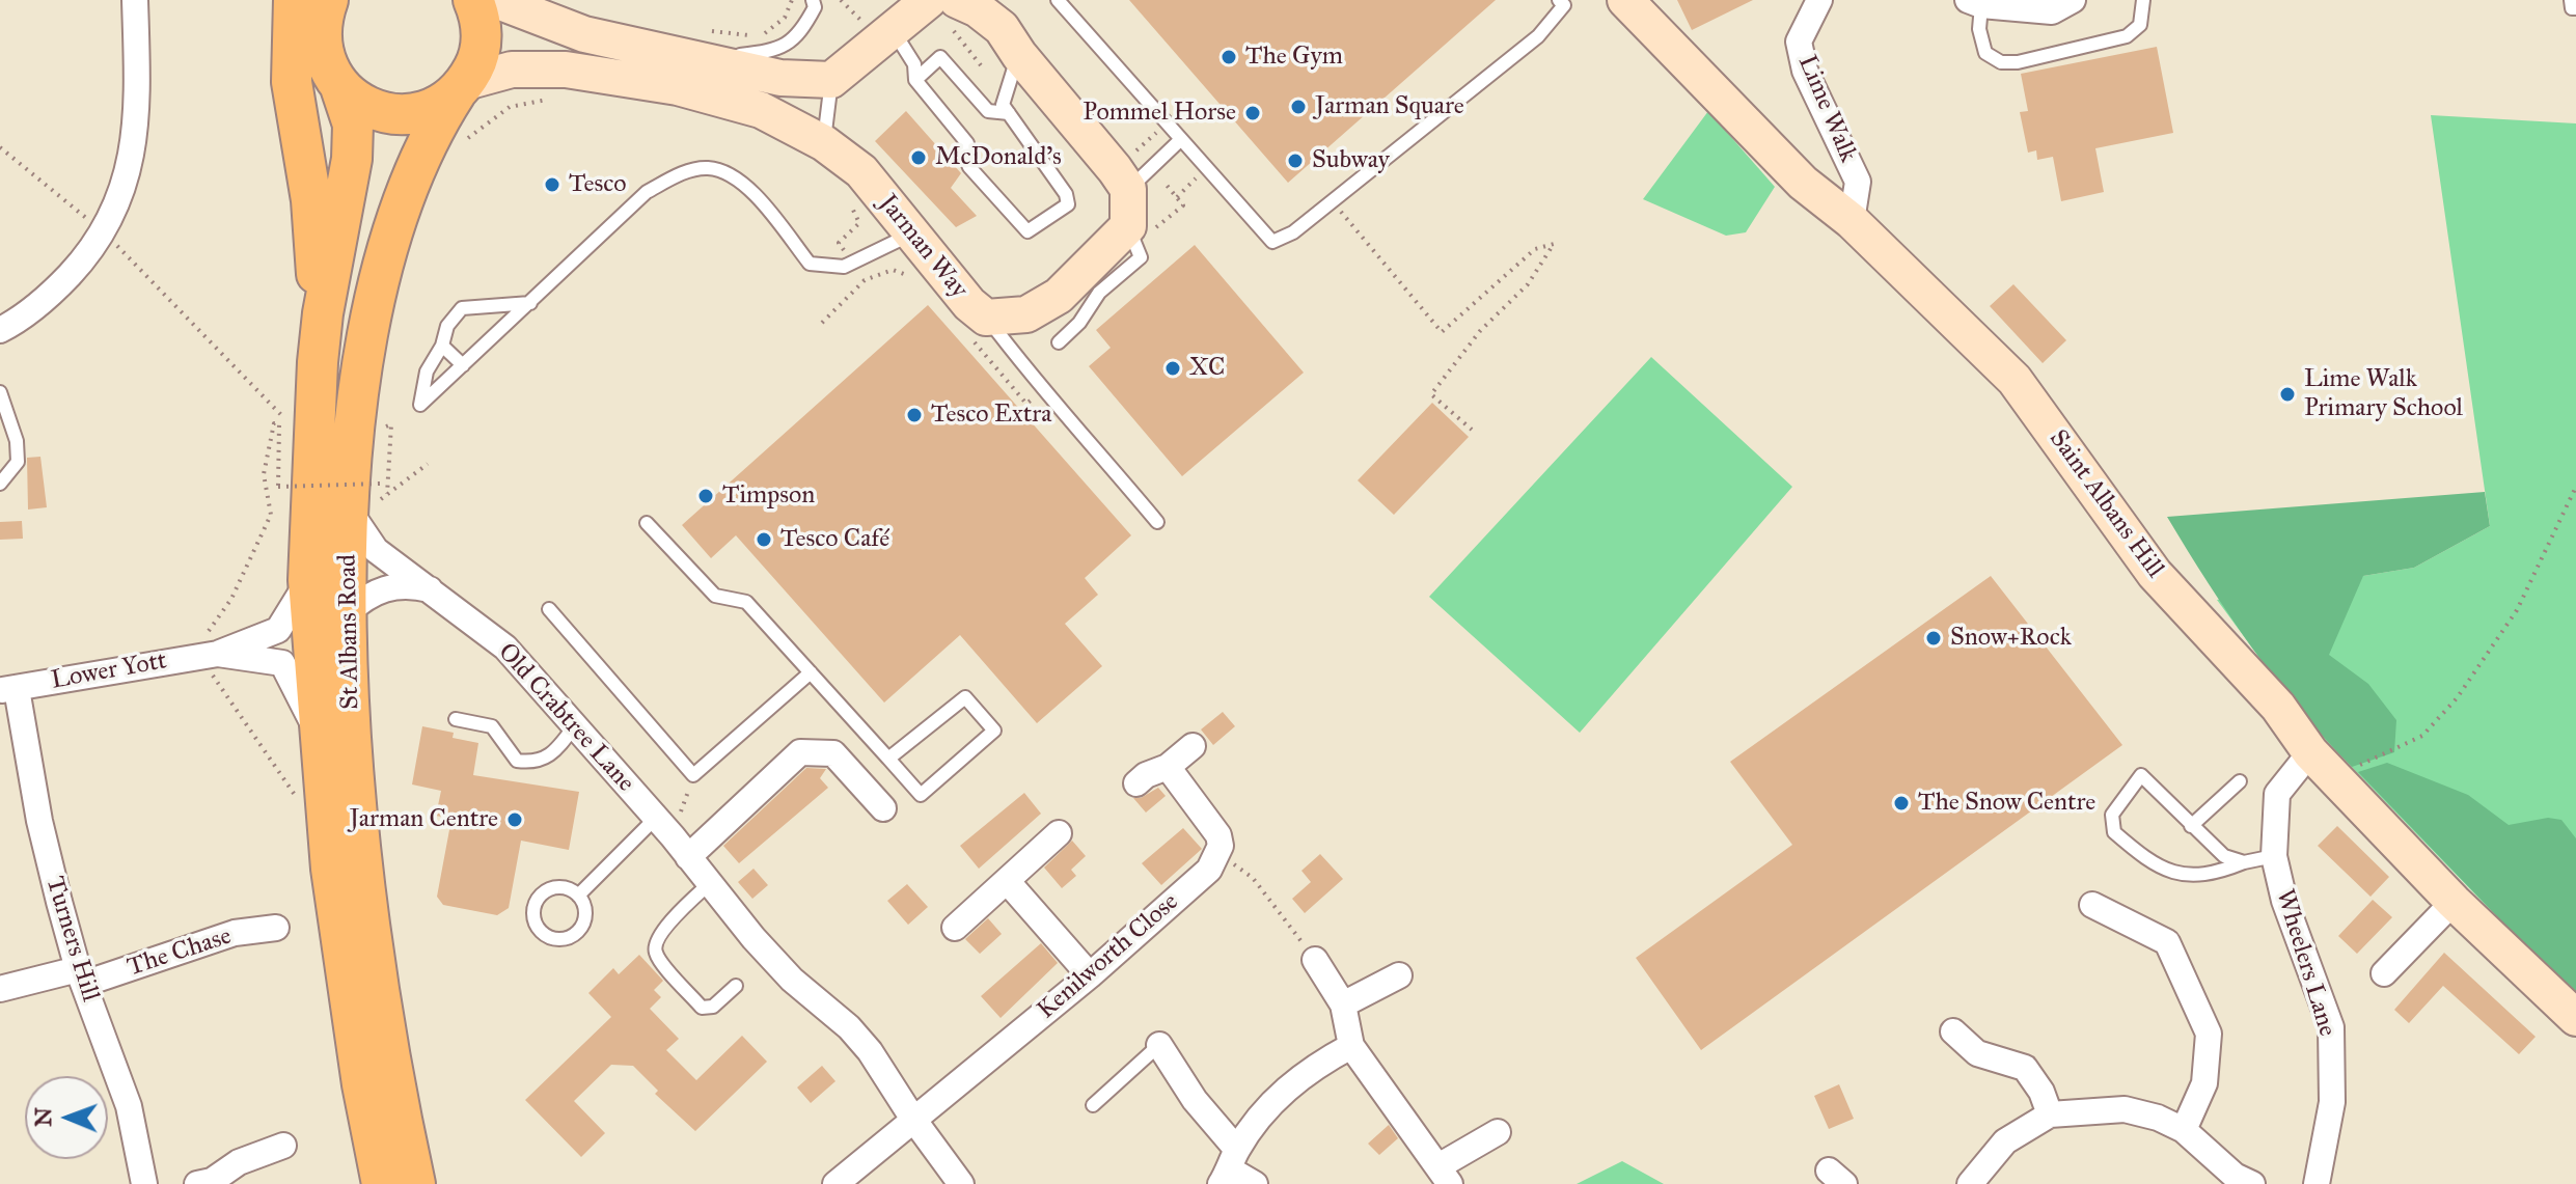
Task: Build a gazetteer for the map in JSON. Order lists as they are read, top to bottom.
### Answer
{
  "streets": {
    "main road": ["St Albans Road"],
    "street": [
      "Lime Walk",
      "Jarman Way",
      "Saint Albans Hill",
      "Lower Yott",
      "Old Crabtree Lane",
      "Turners Hill",
      "The Chase",
      "Kenilworth Close",
      "Wheelers Lane"
    ]
  },
  "crossings": [
    ["Lime Walk", "Saint Albans Hill"],
    ["Jarman Way", "St Albans Road"],
    ["Saint Albans Hill", "Wheelers Lane"],
    ["St Albans Road", "Lower Yott"],
    ["St Albans Road", "Old Crabtree Lane"],
    ["Lower Yott", "Turners Hill"],
    ["Old Crabtree Lane", "Kenilworth Close"],
    ["Turners Hill", "The Chase"]
  ],
  "places": [
    "The Gym",
    "Jarman Square",
    "Pommel Horse",
    "McDonald's",
    "Subway",
    "Tesco",
    "XC",
    "Lime Walk Primary School",
    "Tesco Extra",
    "Timpson",
    "Tesco Café",
    "Snow+Rock",
    "The Snow Centre",
    "Jarman Centre"
  ],
  "north": "left"
}
